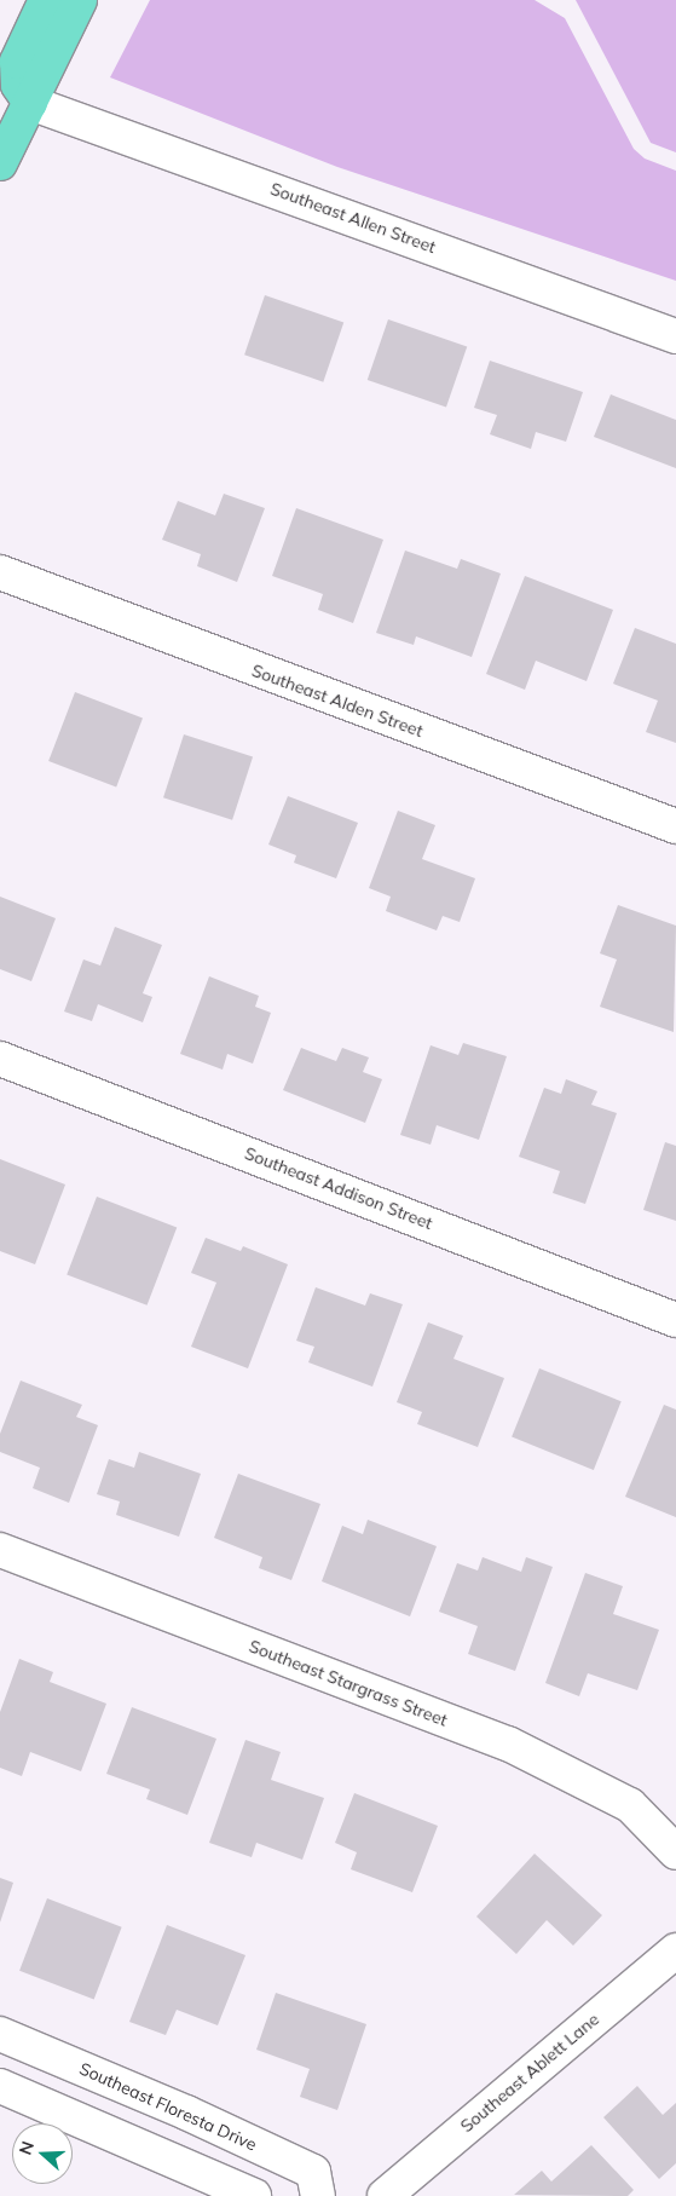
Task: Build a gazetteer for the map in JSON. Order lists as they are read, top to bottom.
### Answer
{
  "streets": {
    "street": [
      "Southeast Allen Street",
      "Southeast Alden Street",
      "Southeast Addison Street",
      "Southeast Stargrass Street",
      "Southeast Ablett Lane",
      "Southeast Floresta Drive"
    ]
  },
  "north": "left"
}
